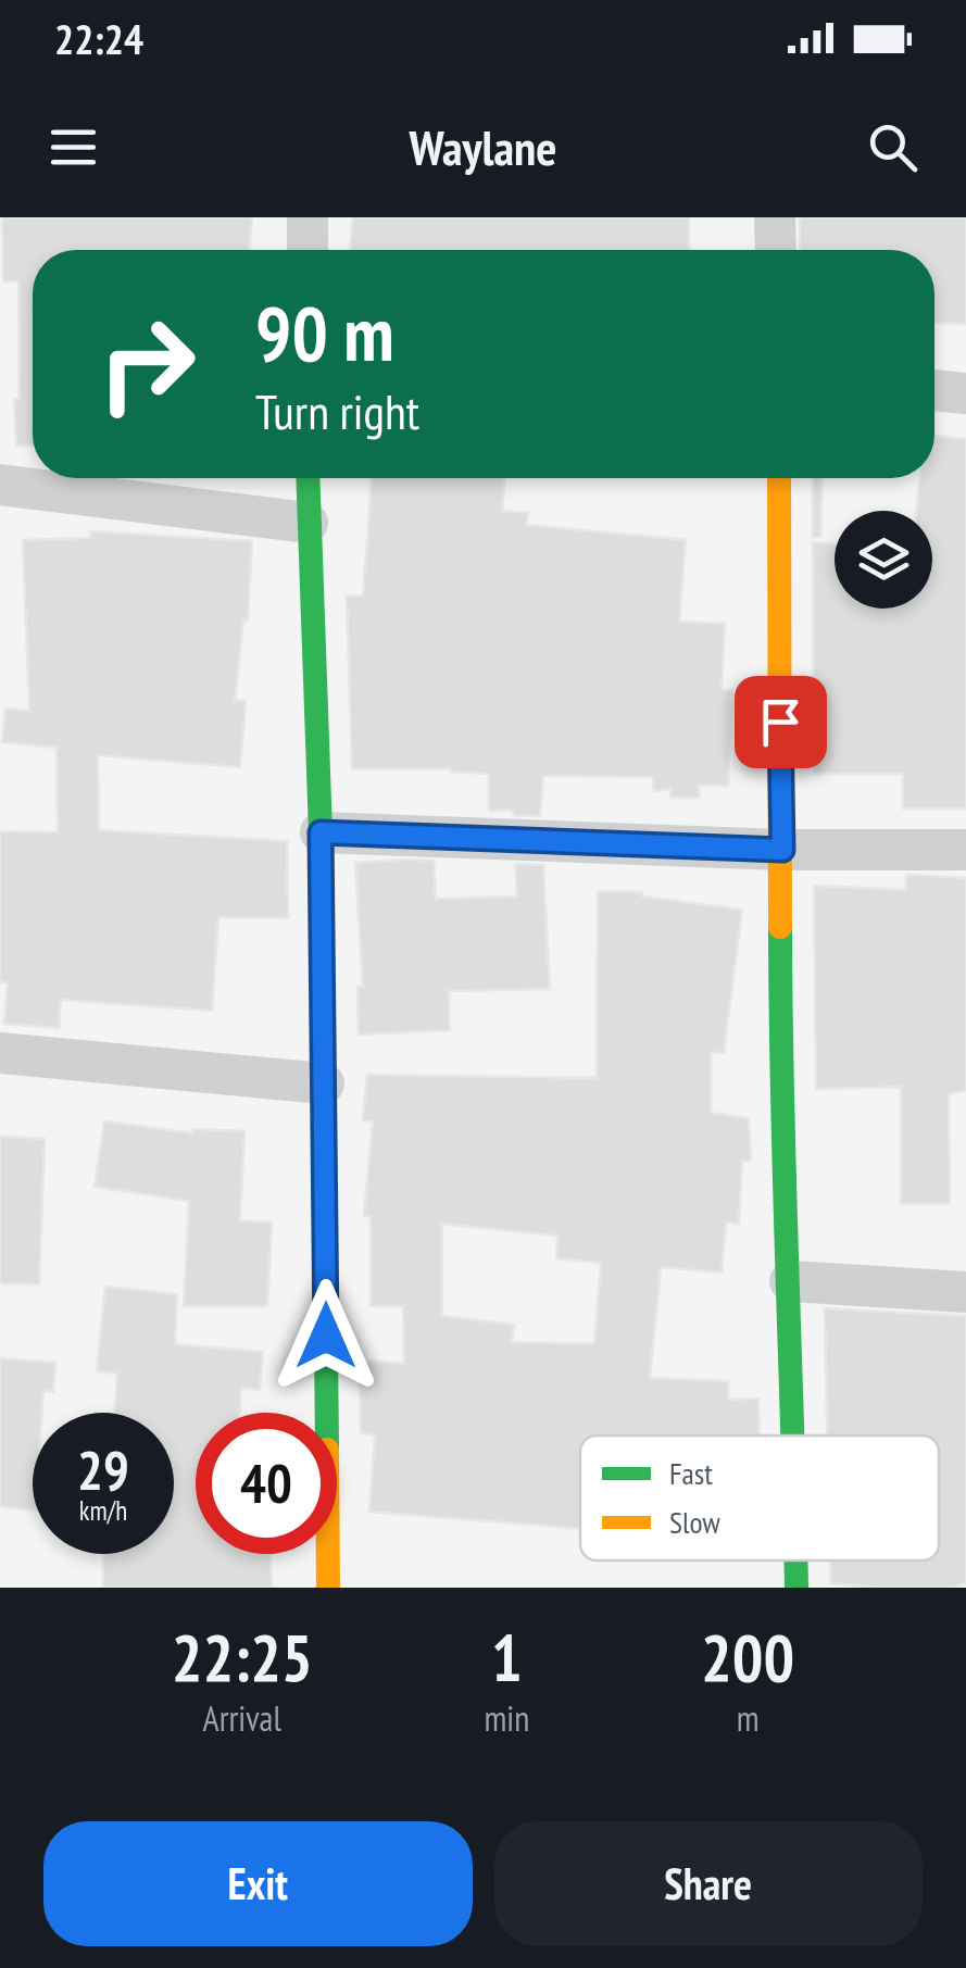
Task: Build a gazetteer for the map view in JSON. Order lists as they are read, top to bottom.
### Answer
{
  "legend": ["Fast", "Slow"],
  "page": {
    "status": "22:24",
    "header": "Waylane",
    "turn": ["90 m", "Turn right"],
    "speed": "29 km/h",
    "limit": "40",
    "eta": [
      "22:25",
      "Arrival",
      "1",
      "min",
      "200",
      "m"
    ],
    "buttons": ["Exit", "Share"]
  }
}
